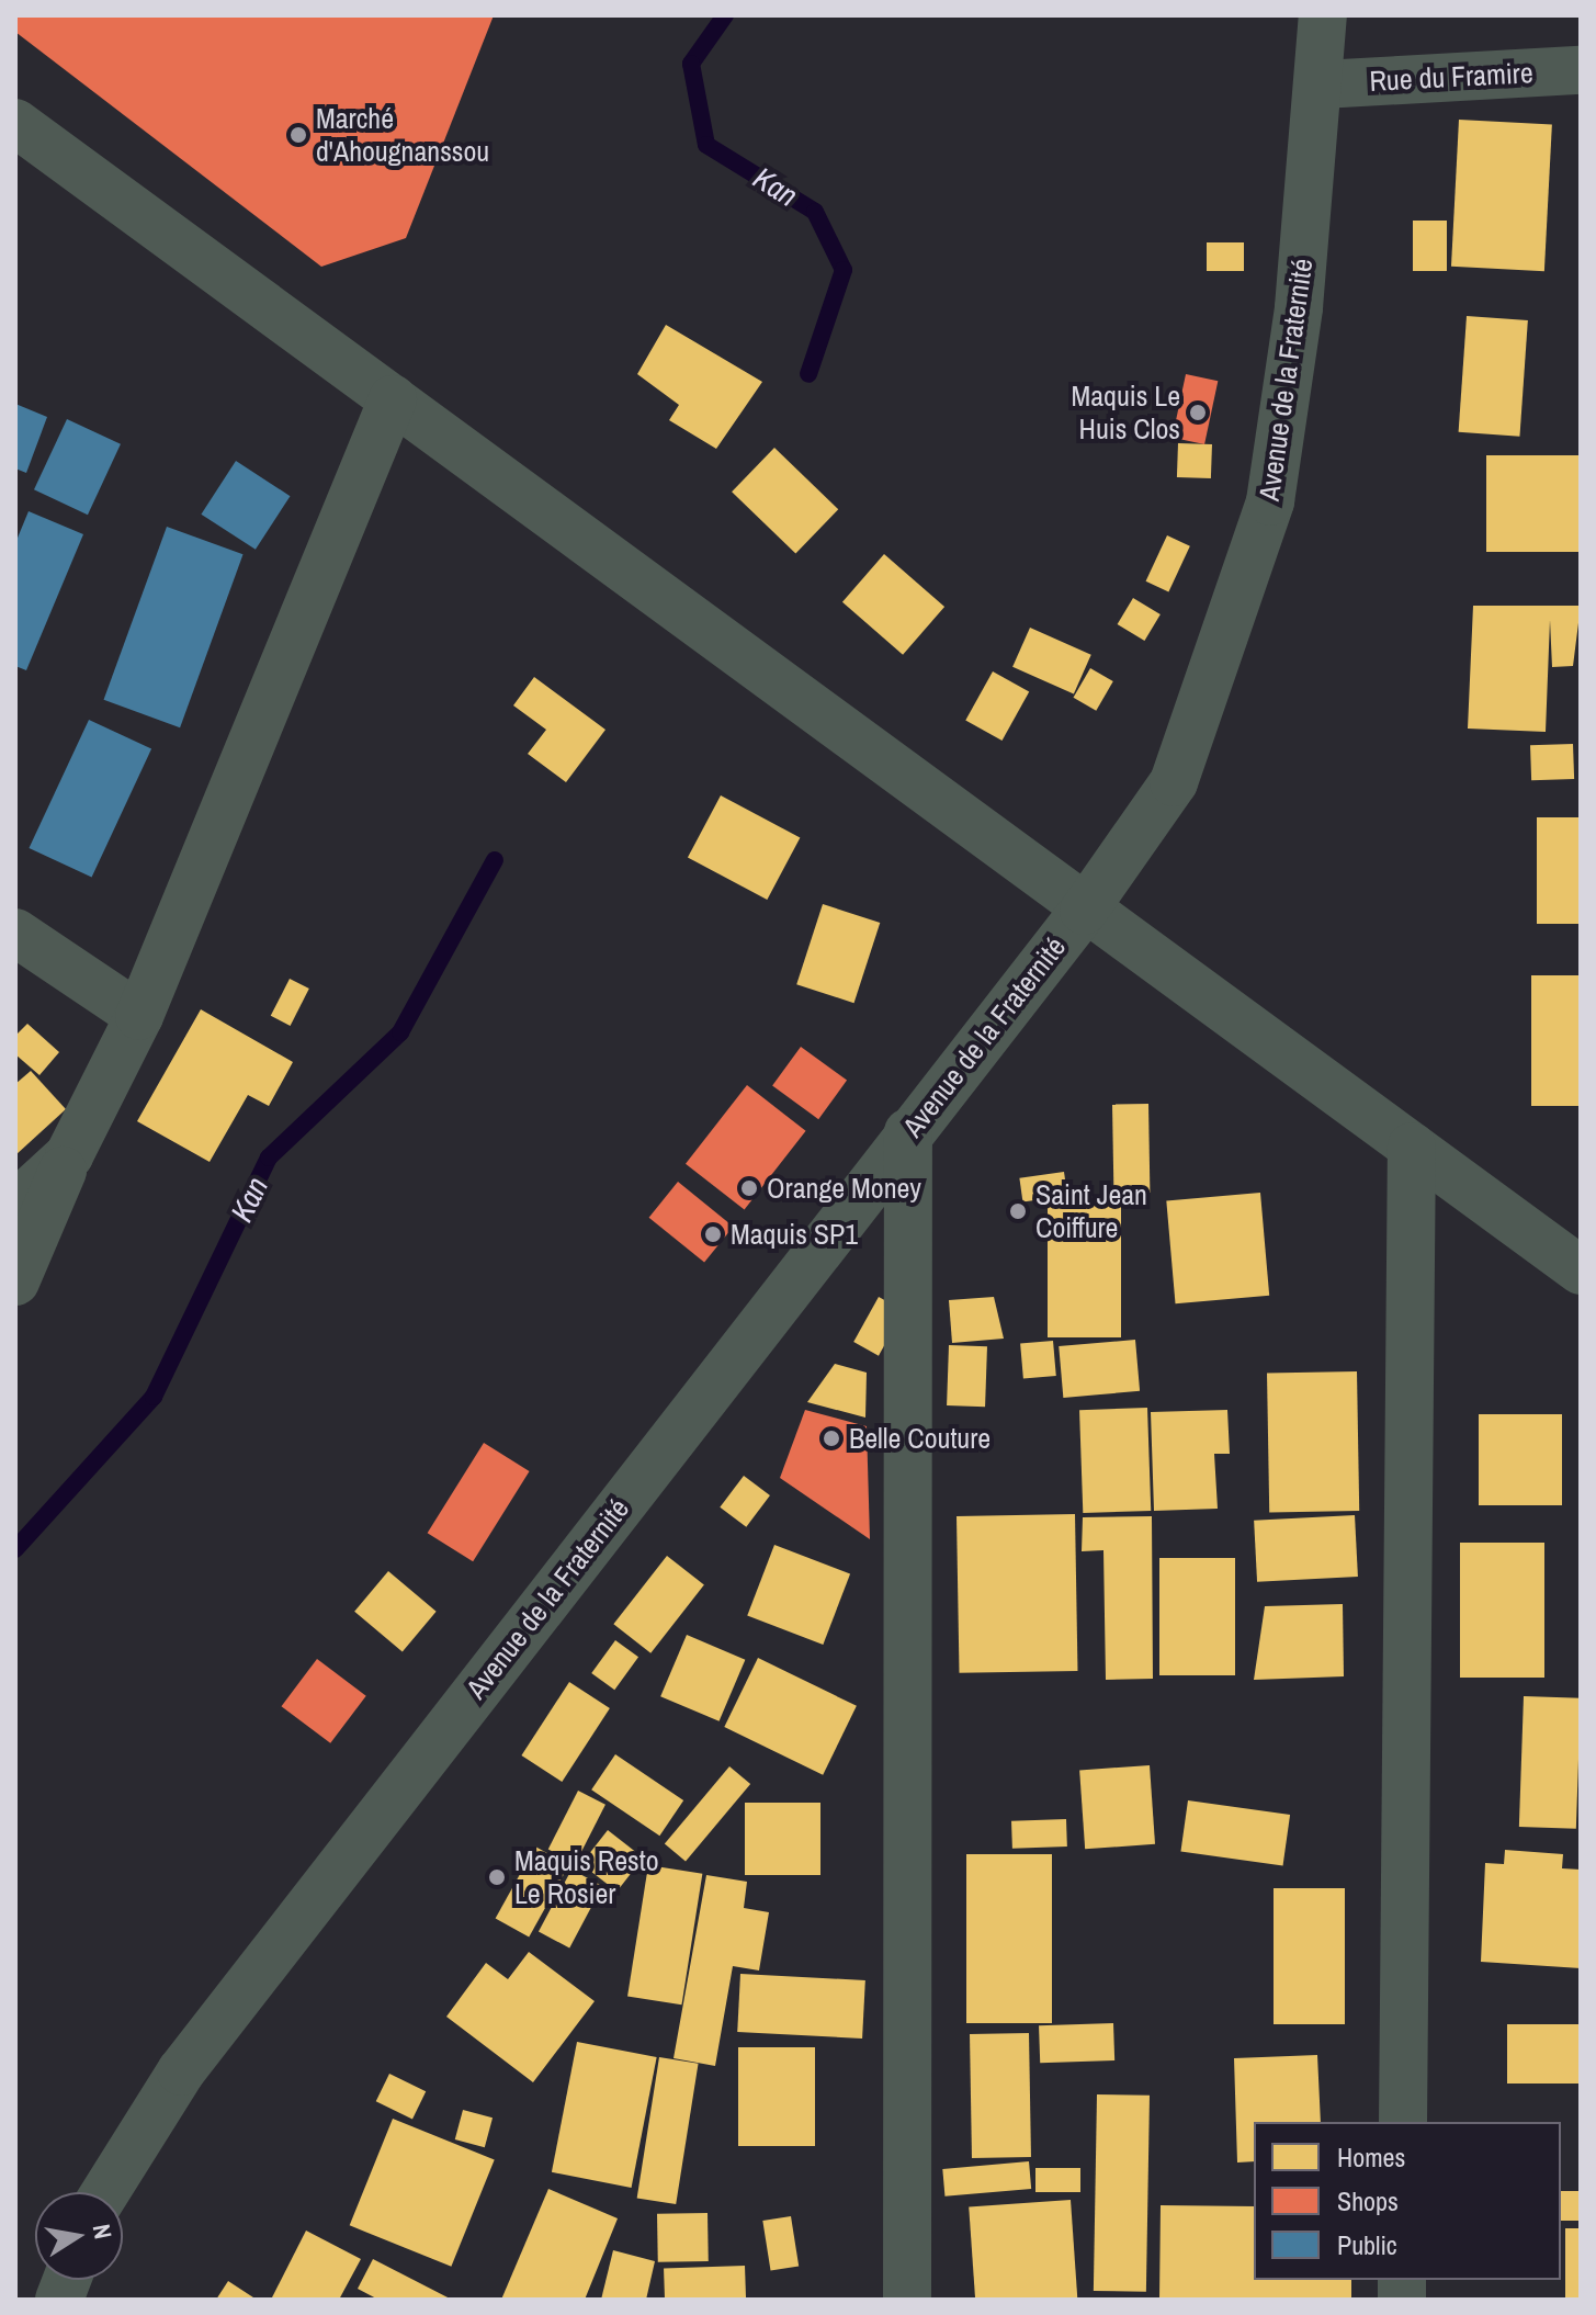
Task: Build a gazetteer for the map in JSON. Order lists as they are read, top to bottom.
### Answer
{
  "streets": {
    "street": ["Rue du Framire", "Avenue de la Fraternité"]
  },
  "crossings": [
    ["Rue du Framire", "Avenue de la Fraternité"]
  ],
  "water": ["Kan"],
  "places": [
    "Marché d'Ahougnanssou",
    "Maquis Le Huis Clos",
    "Orange Money",
    "Saint Jean Coiffure",
    "Maquis SP1",
    "Belle Couture",
    "Maquis Resto Le Rosier"
  ],
  "legend": ["Homes", "Shops", "Public"],
  "north": "right"
}
